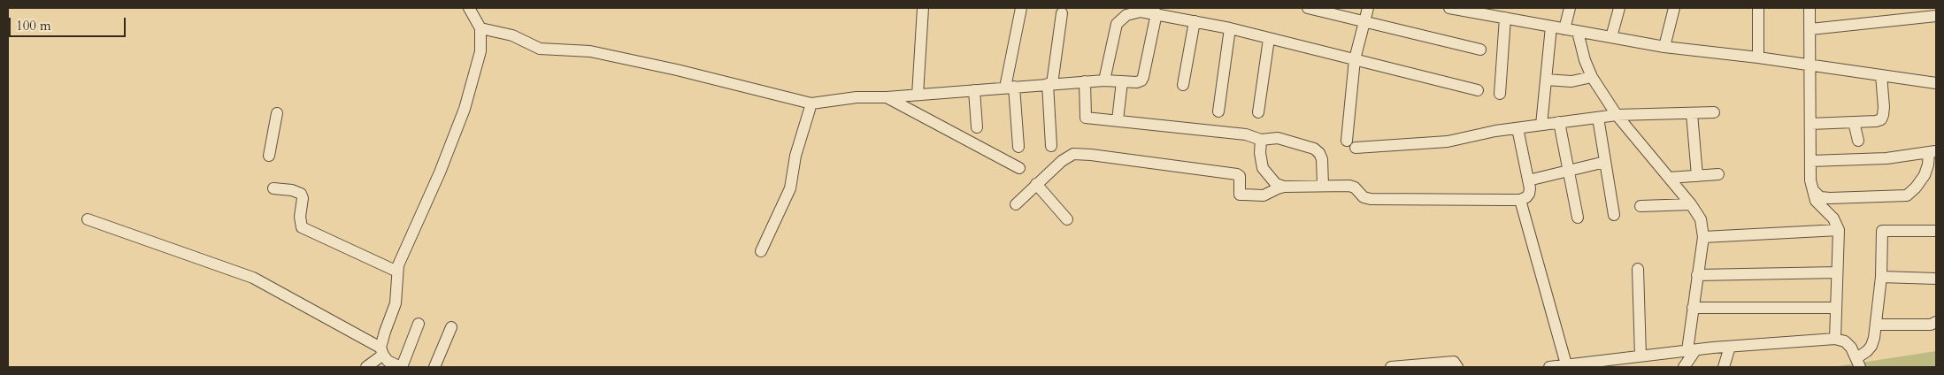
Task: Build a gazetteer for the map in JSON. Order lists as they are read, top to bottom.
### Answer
{
  "scale_bar": "100 m"
}
